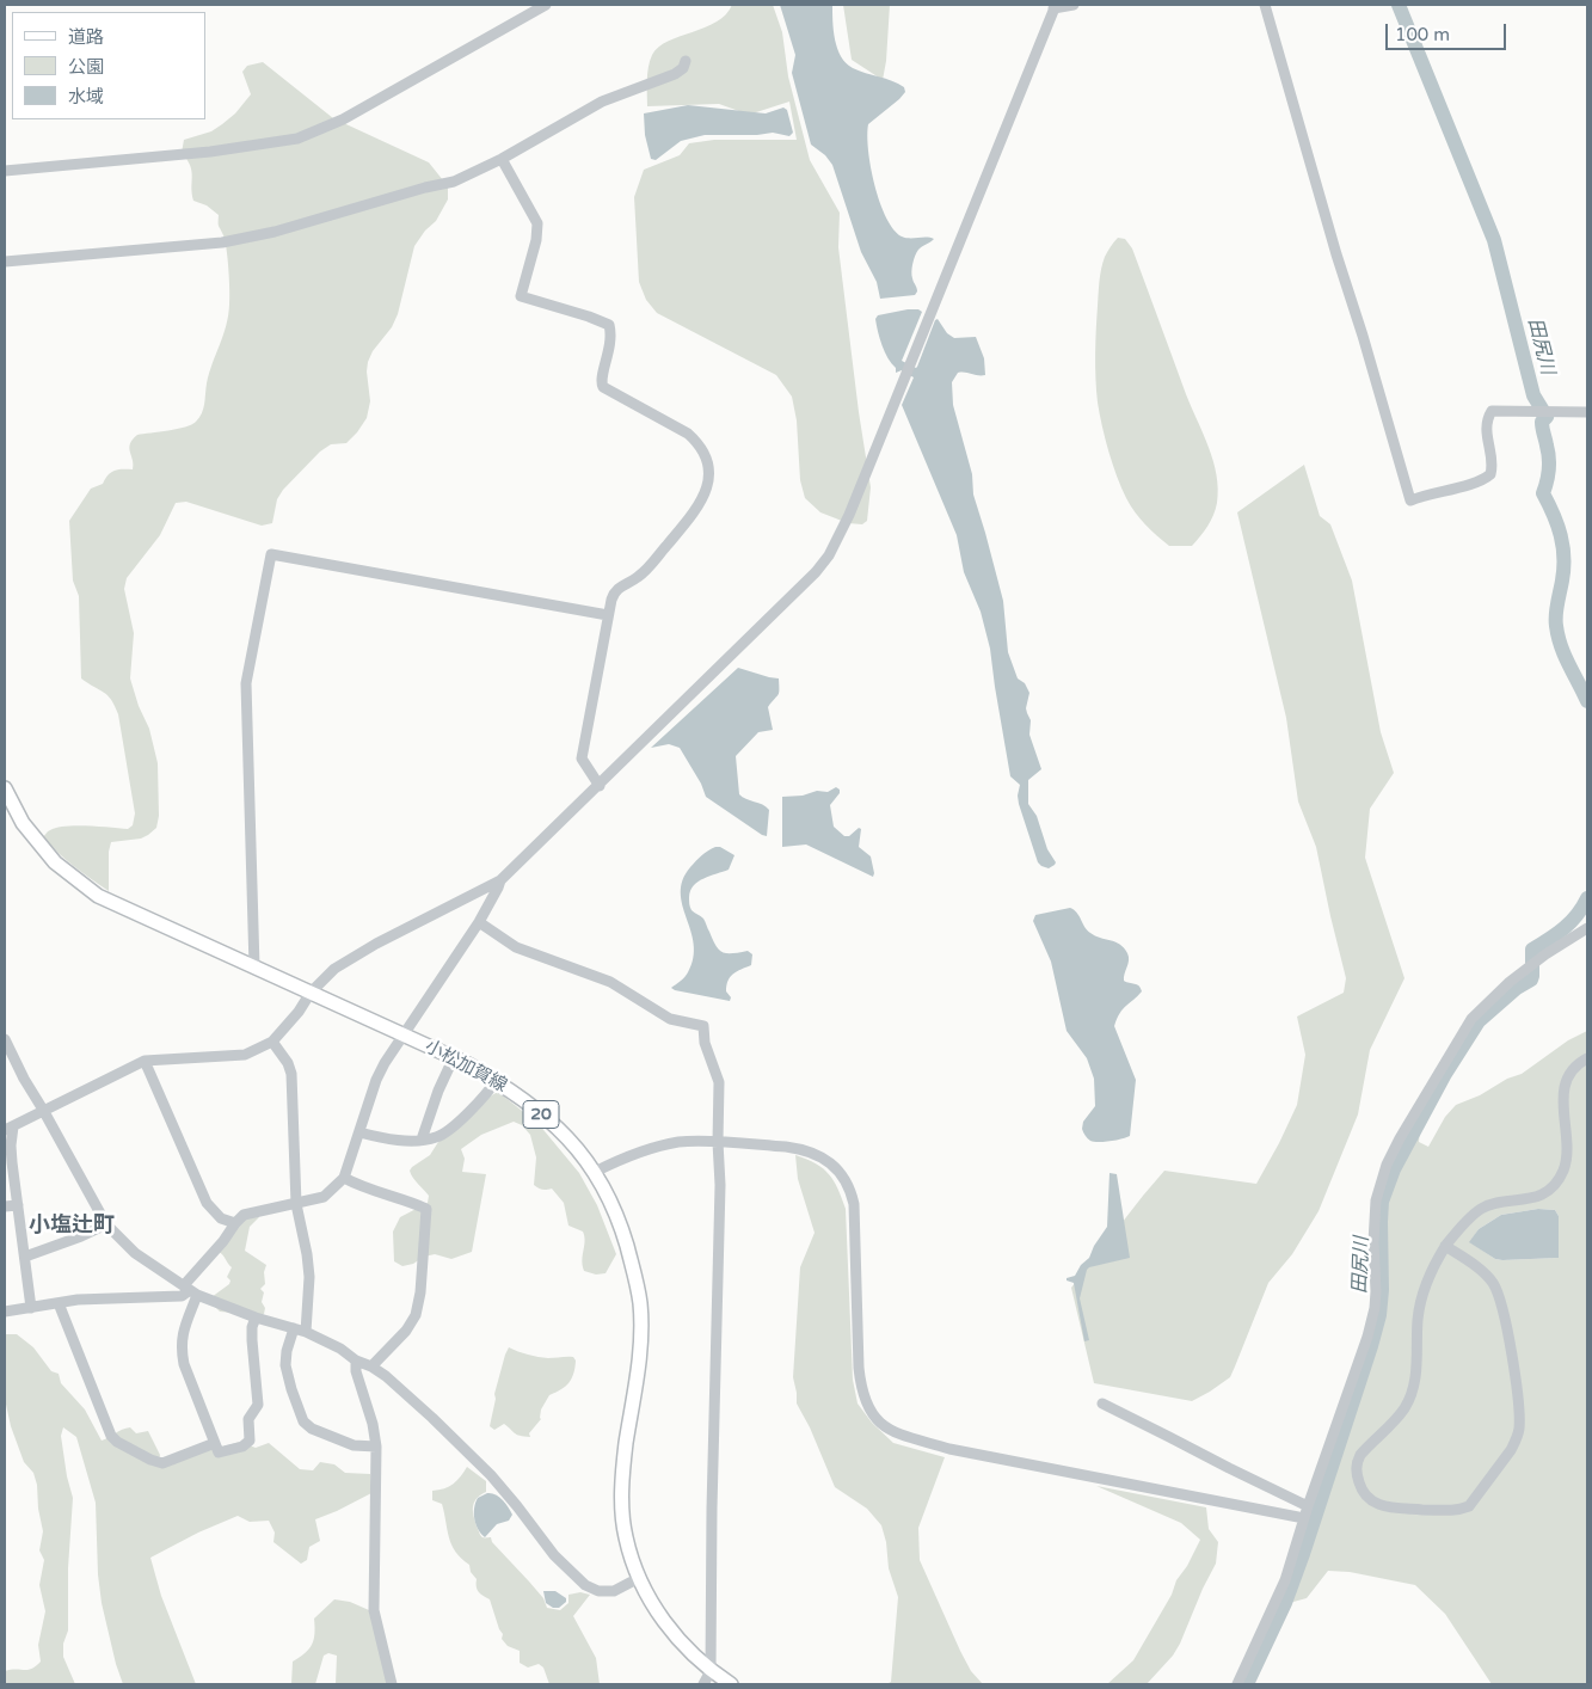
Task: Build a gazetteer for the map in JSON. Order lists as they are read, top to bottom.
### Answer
{
  "streets": {
    "main road": ["小松加賀線", "20"]
  },
  "districts": ["小塩辻町"],
  "water": ["田尻川"],
  "legend": ["道路", "公園", "水域"],
  "scale_bar": "100 m"
}
